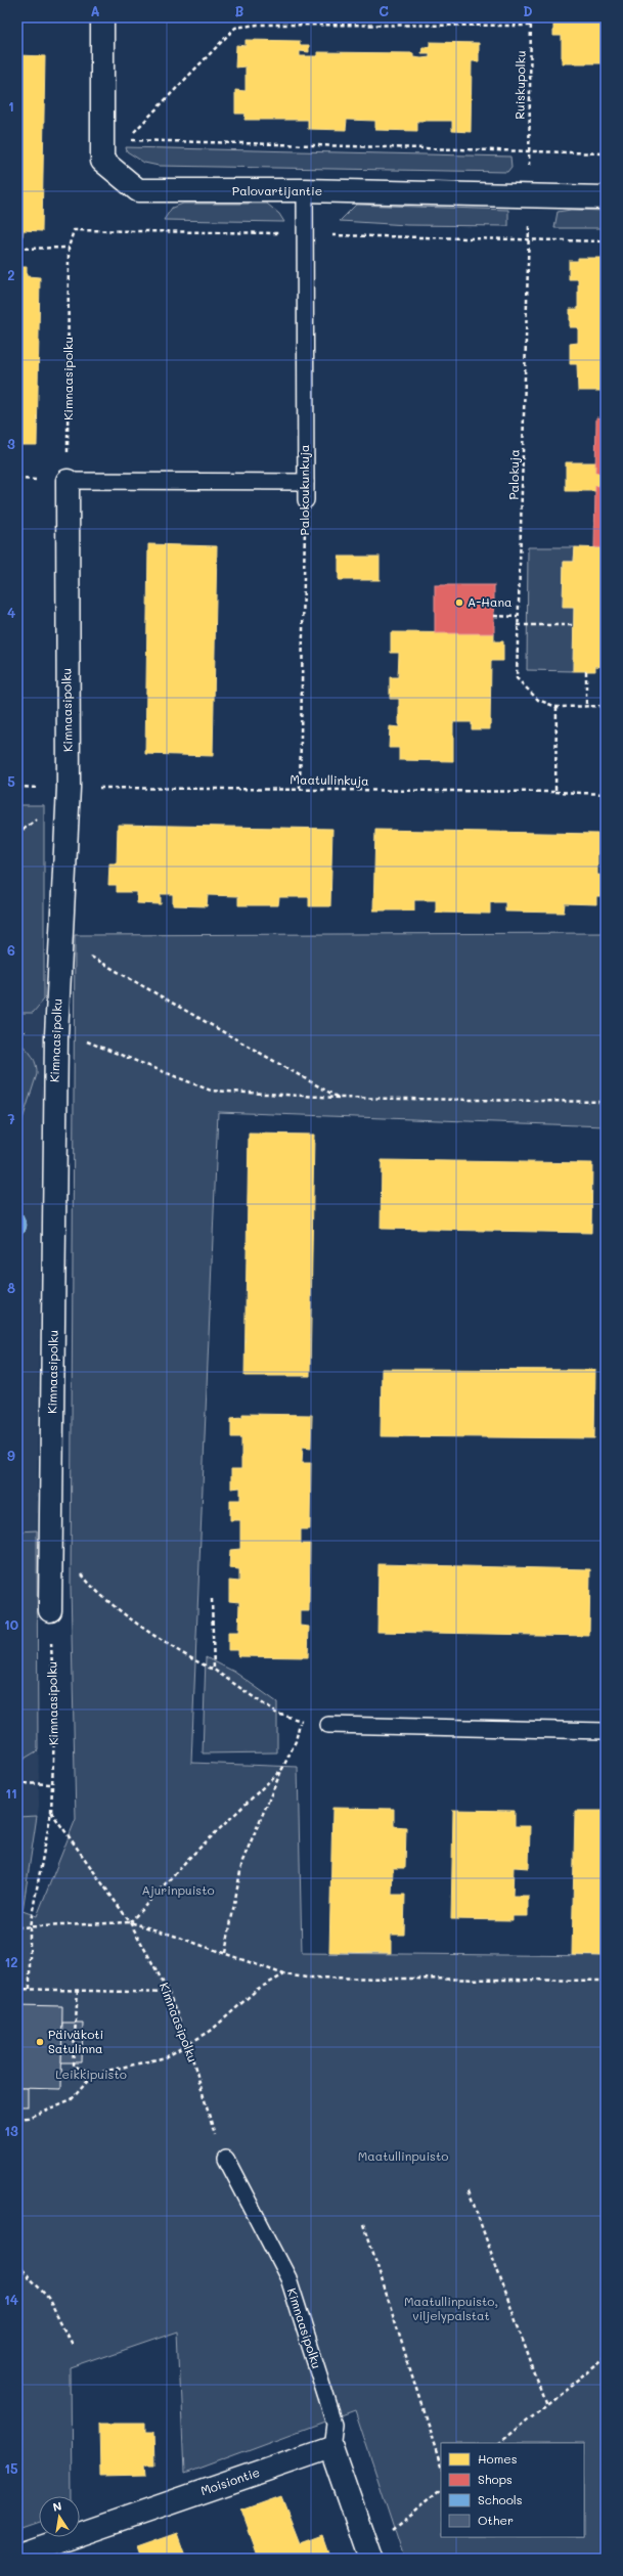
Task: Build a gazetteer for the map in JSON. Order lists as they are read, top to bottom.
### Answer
{
  "streets": {
    "street": ["Palovartijantie", "Kimnaasipolku", "Moisiontie"],
    "lane": ["Palokoukunkuja"],
    "path": ["Ruiskupolku", "Palokuja", "Maatullinkuja"]
  },
  "crossings": [
    ["Palovartijantie", "Palokoukunkuja"],
    ["Kimnaasipolku", "Palokoukunkuja"],
    ["Kimnaasipolku", "Maatullinkuja"],
    ["Kimnaasipolku", "Moisiontie"],
    ["Palokoukunkuja", "Maatullinkuja"]
  ],
  "parks": [
    "Ajurinpuisto",
    "Leikkipuisto",
    "Maatullinpuisto",
    "Maatullinpuisto, viljelypalstat"
  ],
  "places": ["A-Hana", "Päiväkoti Satulinna"],
  "legend": [
    "Homes",
    "Shops",
    "Schools",
    "Other"
  ],
  "north": "top",
  "grid": {
    "columns": [
      "A",
      "B",
      "C",
      "D"
    ],
    "rows": [
      "1",
      "2",
      "3",
      "4",
      "5",
      "6",
      "7",
      "8",
      "9",
      "10",
      "11",
      "12",
      "13",
      "14",
      "15"
    ]
  }
}
